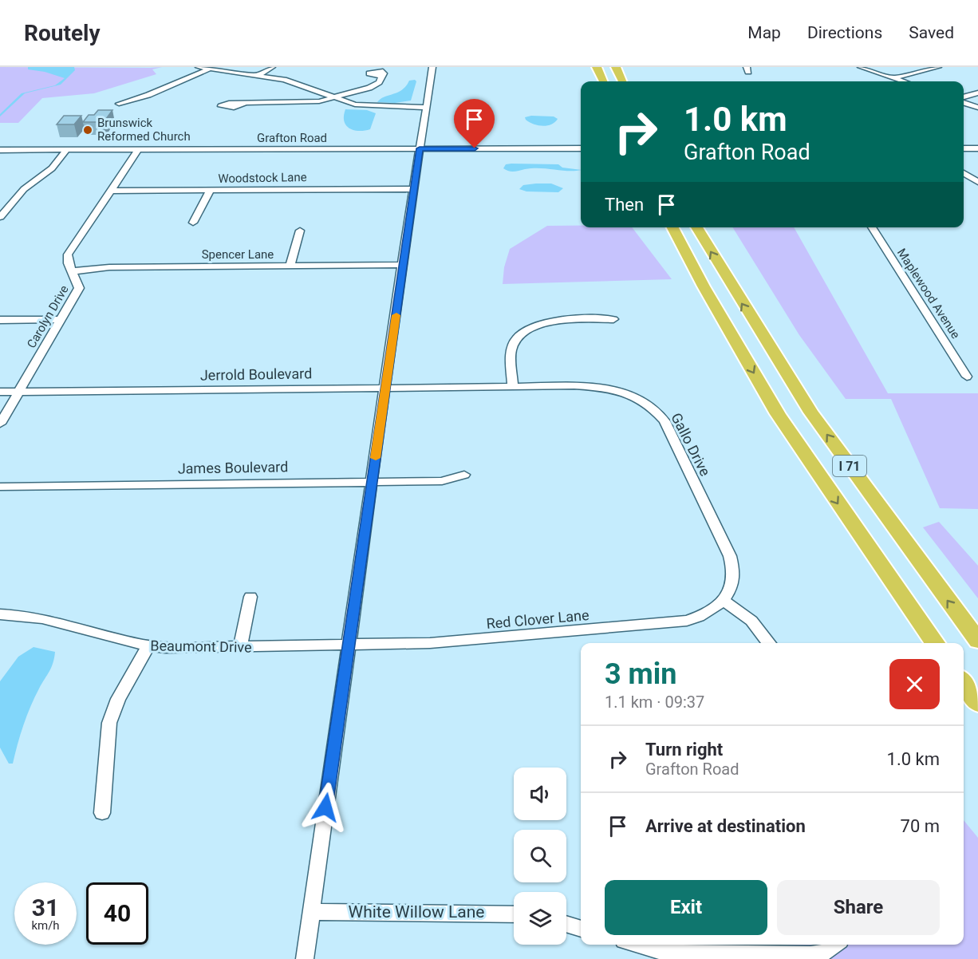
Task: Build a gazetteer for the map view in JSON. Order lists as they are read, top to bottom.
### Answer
{
  "streets": {
    "highway": ["I 71"],
    "street": [
      "Grafton Road",
      "Woodstock Lane",
      "Spencer Lane",
      "Maplewood Avenue",
      "Carolyn Drive",
      "Jerrold Boulevard",
      "Gallo Drive",
      "James Boulevard",
      "Red Clover Lane",
      "Beaumont Drive",
      "White Willow Lane"
    ]
  },
  "crossings": [
    ["Grafton Road", "Carolyn Drive"],
    ["Woodstock Lane", "Carolyn Drive"],
    ["Spencer Lane", "Carolyn Drive"],
    ["Carolyn Drive", "Jerrold Boulevard"],
    ["Jerrold Boulevard", "Gallo Drive"],
    ["Gallo Drive", "Red Clover Lane"],
    ["Red Clover Lane", "Beaumont Drive"]
  ],
  "places": ["Brunswick Reformed Church"],
  "page": {
    "header": "Routely",
    "nav": ["Map", "Directions", "Saved"],
    "turn": ["1.0 km", "Grafton Road"],
    "then": "Then",
    "heading": ["3 min", "1.1 km · 09:37"],
    "list": [
      {
        "name": "Turn right",
        "note": "Grafton Road",
        "value": "1.0 km"
      },
      {
        "name": "Arrive at destination",
        "value": "70 m"
      }
    ],
    "buttons": ["Exit", "Share"],
    "speed": "31 km/h",
    "limit": "40"
  }
}
